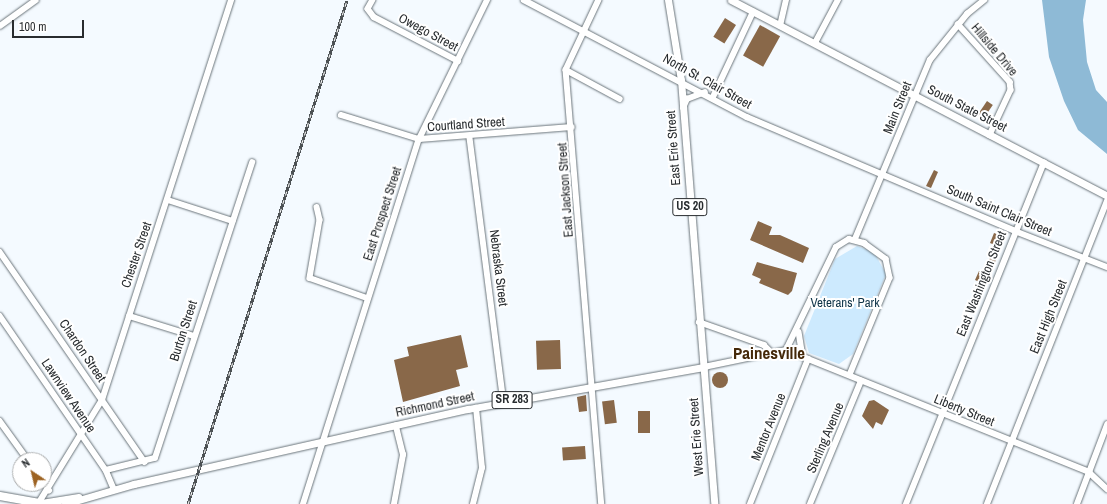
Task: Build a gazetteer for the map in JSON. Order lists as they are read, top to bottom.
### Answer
{
  "streets": {
    "main road": [
      "South State Street",
      "East Erie Street",
      "US 20",
      "SR 283",
      "Richmond Street",
      "West Erie Street"
    ],
    "street": [
      "Owego Street",
      "Hillside Drive",
      "North St. Clair Street",
      "Main Street",
      "Courtland Street",
      "East Jackson Street",
      "South Saint Clair Street",
      "East Prospect Street",
      "Chester Street",
      "Nebraska Street",
      "East Washington Street",
      "East High Street",
      "Burton Street",
      "Chardon Street",
      "Lawnview Avenue",
      "Liberty Street",
      "Mentor Avenue",
      "Sterling Avenue"
    ]
  },
  "crossings": [
    ["Owego Street", "East Prospect Street"],
    ["Hillside Drive", "Main Street"],
    ["Hillside Drive", "South State Street"],
    ["North St. Clair Street", "Main Street"],
    ["North St. Clair Street", "East Erie Street"],
    ["North St. Clair Street", "South Saint Clair Street"],
    ["Main Street", "South State Street"],
    ["Main Street", "South Saint Clair Street"],
    ["South State Street", "East Washington Street"],
    ["Courtland Street", "East Jackson Street"],
    ["Courtland Street", "East Prospect Street"],
    ["Courtland Street", "Nebraska Street"],
    ["East Erie Street", "Richmond Street"],
    ["East Erie Street", "West Erie Street"],
    ["East Jackson Street", "Richmond Street"],
    ["South Saint Clair Street", "East Washington Street"],
    ["South Saint Clair Street", "East High Street"],
    ["East Prospect Street", "Richmond Street"],
    ["Chester Street", "Chardon Street"],
    ["Chester Street", "Lawnview Avenue"],
    ["Chester Street", "Richmond Street"],
    ["Nebraska Street", "Richmond Street"],
    ["East Washington Street", "Liberty Street"],
    ["East High Street", "Liberty Street"],
    ["Burton Street", "Chardon Street"],
    ["Lawnview Avenue", "Richmond Street"],
    ["Richmond Street", "West Erie Street"],
    ["Liberty Street", "Mentor Avenue"],
    ["Liberty Street", "Sterling Avenue"]
  ],
  "districts": ["Painesville"],
  "parks": ["Veterans' Park"],
  "scale_bar": "100 m",
  "north": "top left"
}
